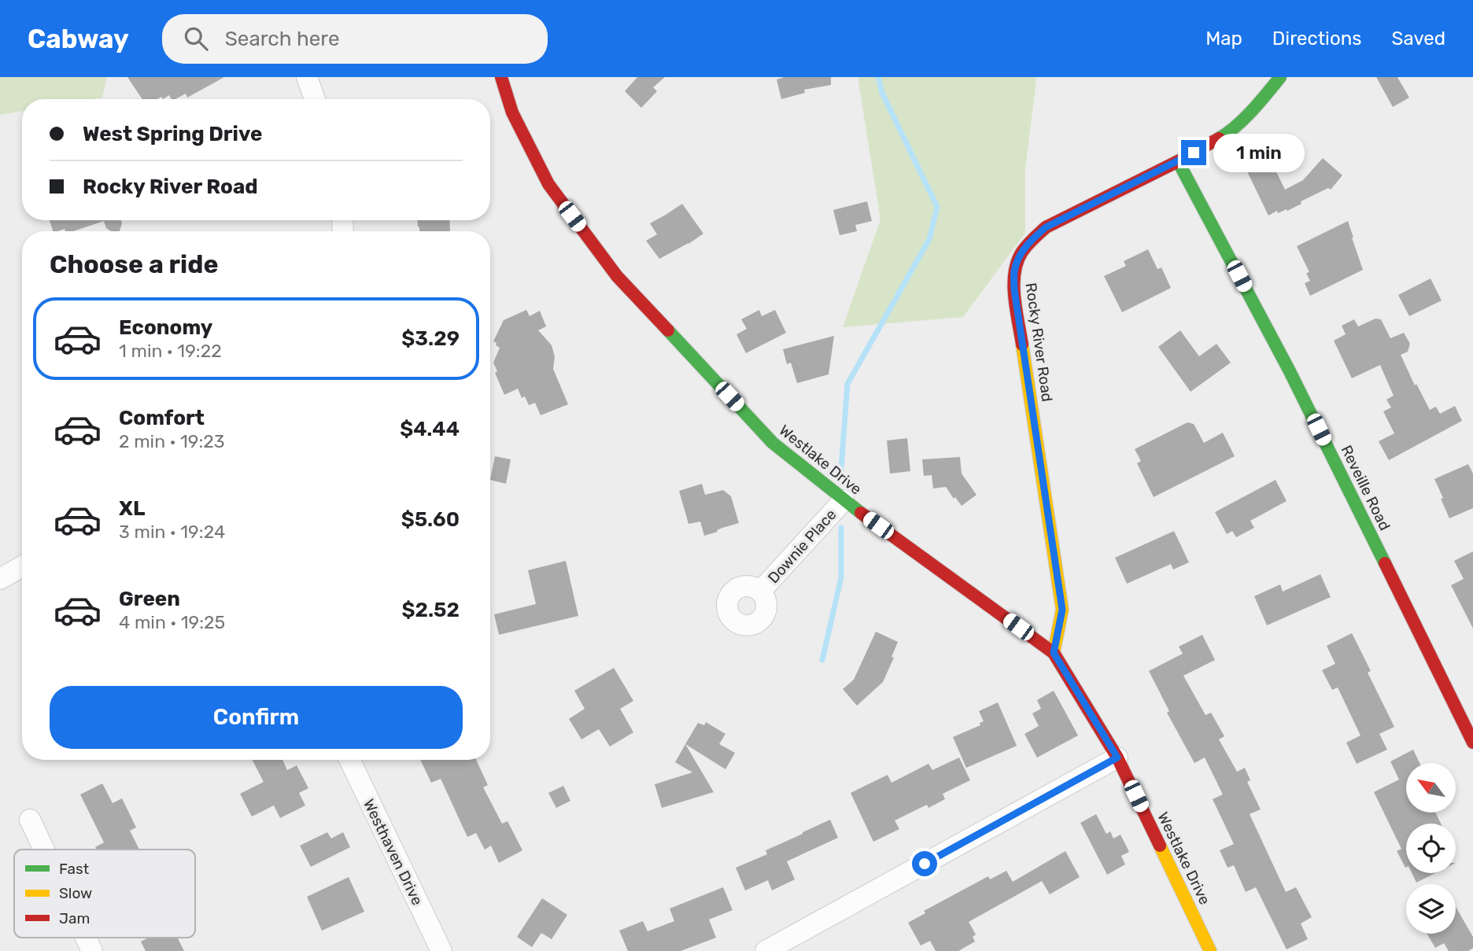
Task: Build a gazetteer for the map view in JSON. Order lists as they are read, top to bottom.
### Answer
{
  "streets": {
    "street": [
      "Rocky River Road",
      "Westlake Drive",
      "Reveille Road",
      "Downie Place",
      "Westhaven Drive"
    ]
  },
  "crossings": [
    ["Rocky River Road", "Westlake Drive"],
    ["Rocky River Road", "Reveille Road"],
    ["Westlake Drive", "Downie Place"]
  ],
  "legend": ["Fast", "Slow", "Jam"],
  "north": "top left",
  "page": {
    "header": "Cabway",
    "search": "Search here",
    "nav": ["Map", "Directions", "Saved"],
    "banner": ["West Spring Drive", "Rocky River Road"],
    "bubble": "1 min",
    "heading": "Choose a ride",
    "list": [
      {
        "name": "Economy",
        "note": "1 min · 19:22",
        "value": "$3.29"
      },
      {
        "name": "Comfort",
        "note": "2 min · 19:23",
        "value": "$4.44"
      },
      {
        "name": "XL",
        "note": "3 min · 19:24",
        "value": "$5.60"
      },
      {
        "name": "Green",
        "note": "4 min · 19:25",
        "value": "$2.52"
      }
    ],
    "buttons": "Confirm"
  }
}
